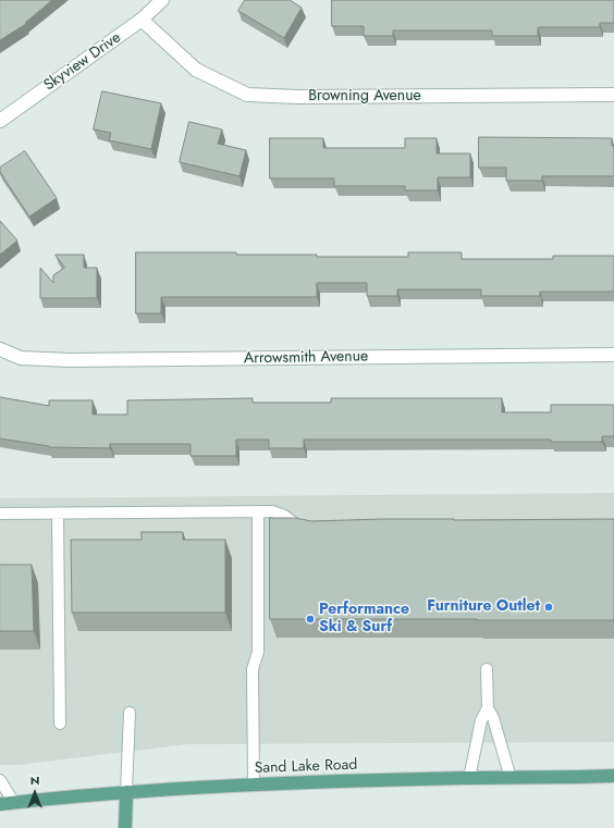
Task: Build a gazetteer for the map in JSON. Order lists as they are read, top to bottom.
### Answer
{
  "streets": {
    "main road": ["Sand Lake Road"],
    "street": ["Skyview Drive", "Browning Avenue", "Arrowsmith Avenue"]
  },
  "crossings": [
    ["Skyview Drive", "Browning Avenue"]
  ],
  "places": ["Furniture Outlet", "Performance Ski & Surf"],
  "north": "top"
}
